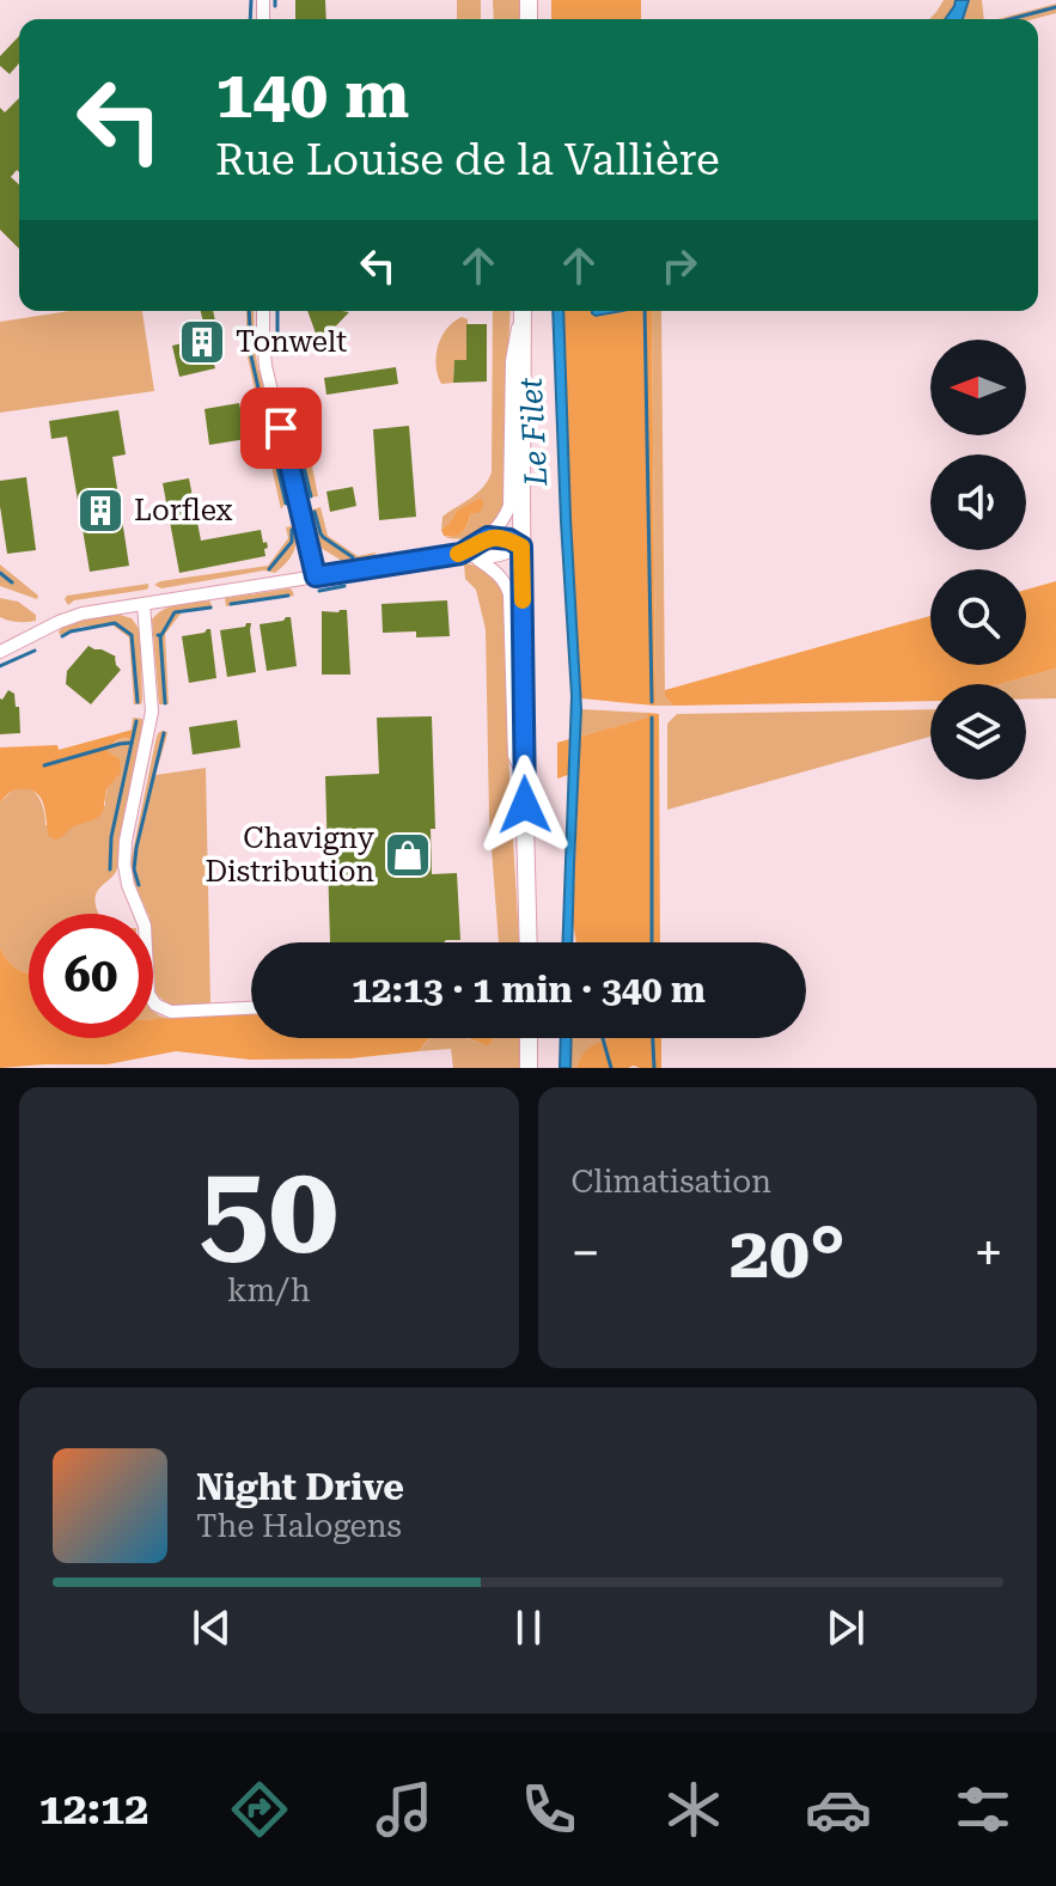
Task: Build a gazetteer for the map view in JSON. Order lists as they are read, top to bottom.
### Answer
{
  "water": ["Le Filet"],
  "places": {
    "building": ["Tonwelt", "Lorflex"],
    "shop": ["Chavigny Distribution"]
  },
  "north": "left",
  "page": {
    "turn": ["140 m", "Rue Louise de la Vallière"],
    "limit": "60",
    "trip": "12:13 · 1 min · 340 m",
    "tile": [
      ["50", "km/h"],
      "Climatisation"
    ],
    "heat": ["−", "20°", "+"],
    "song": ["Night Drive", "The Halogens"],
    "tabs": "12:12"
  }
}
